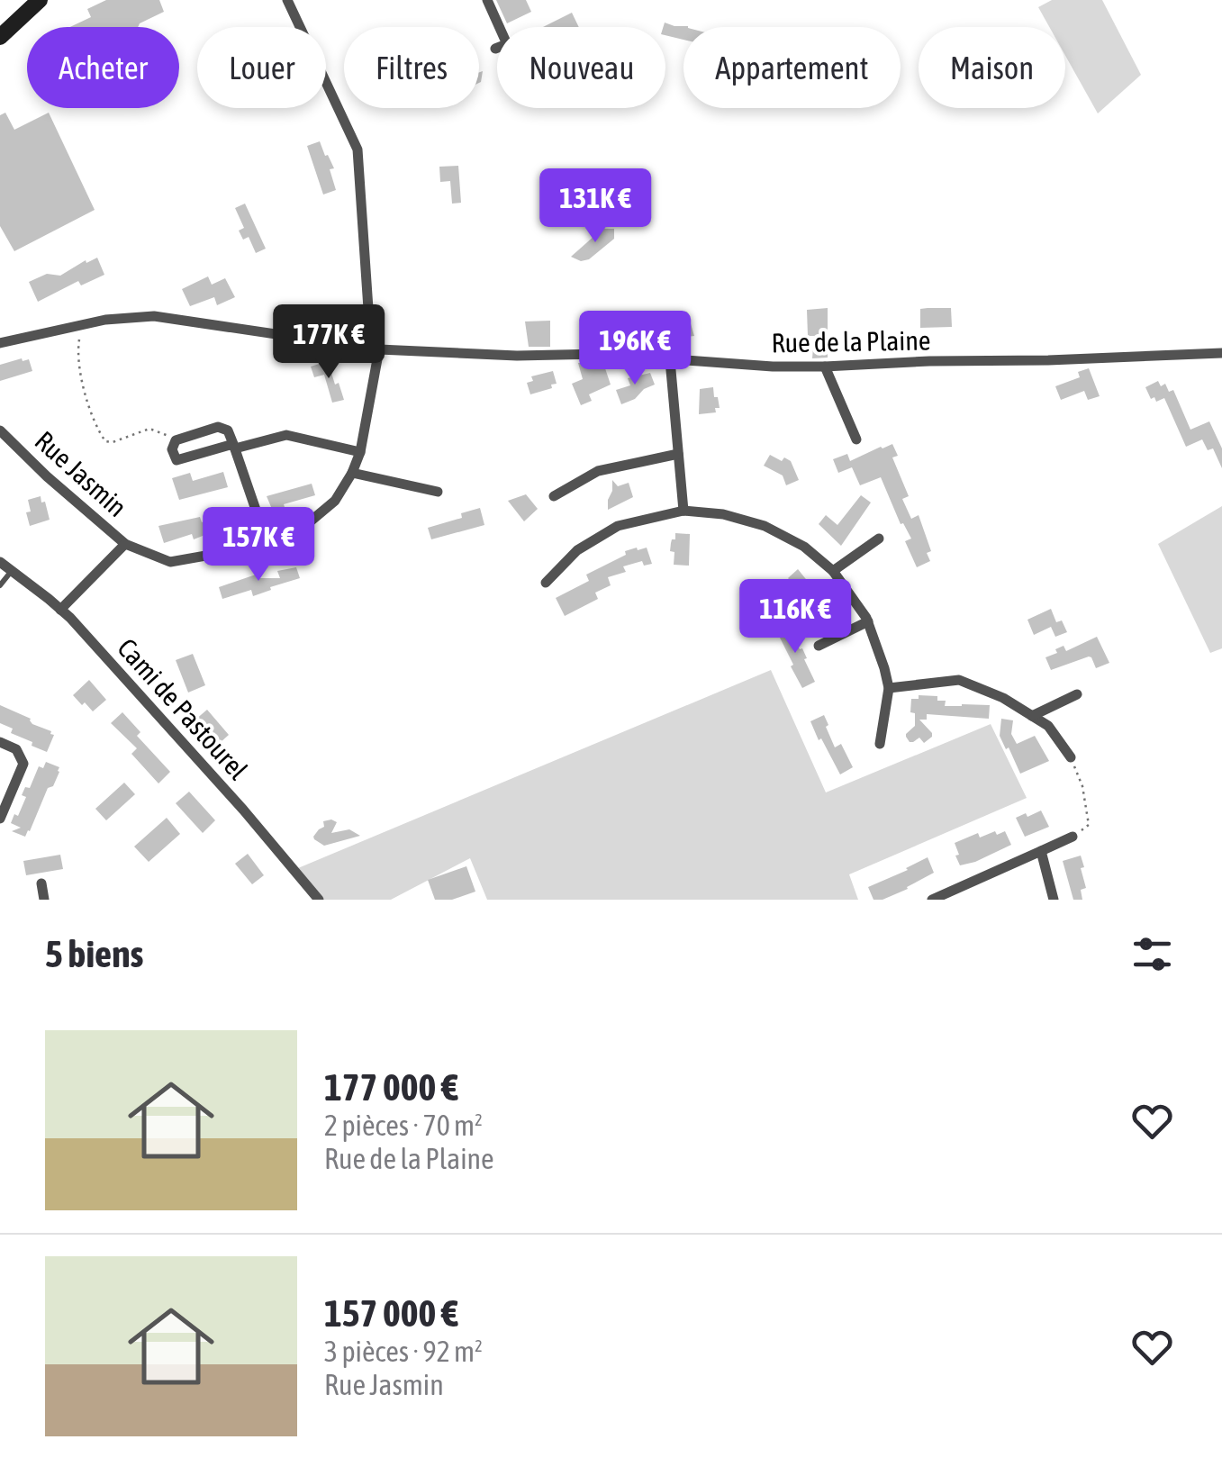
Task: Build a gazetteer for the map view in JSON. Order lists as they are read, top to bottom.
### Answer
{
  "streets": {
    "street": ["Rue de la Plaine", "Rue Jasmin", "Cami de Pastourel"]
  },
  "crossings": [
    ["Rue de la Plaine", "Rue Jasmin"]
  ],
  "page": {
    "chip": [
      "Acheter",
      "Louer",
      "Filtres",
      "Nouveau",
      "Appartement",
      "Maison"
    ],
    "price": [
      "131K €",
      "177K €",
      "196K €",
      "157K €",
      "116K €"
    ],
    "heading": "5 biens",
    "list": [
      {
        "name": "177 000 €",
        "note": "2 pièces · 70 m² · Rue de la Plaine"
      },
      {
        "name": "157 000 €",
        "note": "3 pièces · 92 m² · Rue Jasmin"
      }
    ]
  }
}
